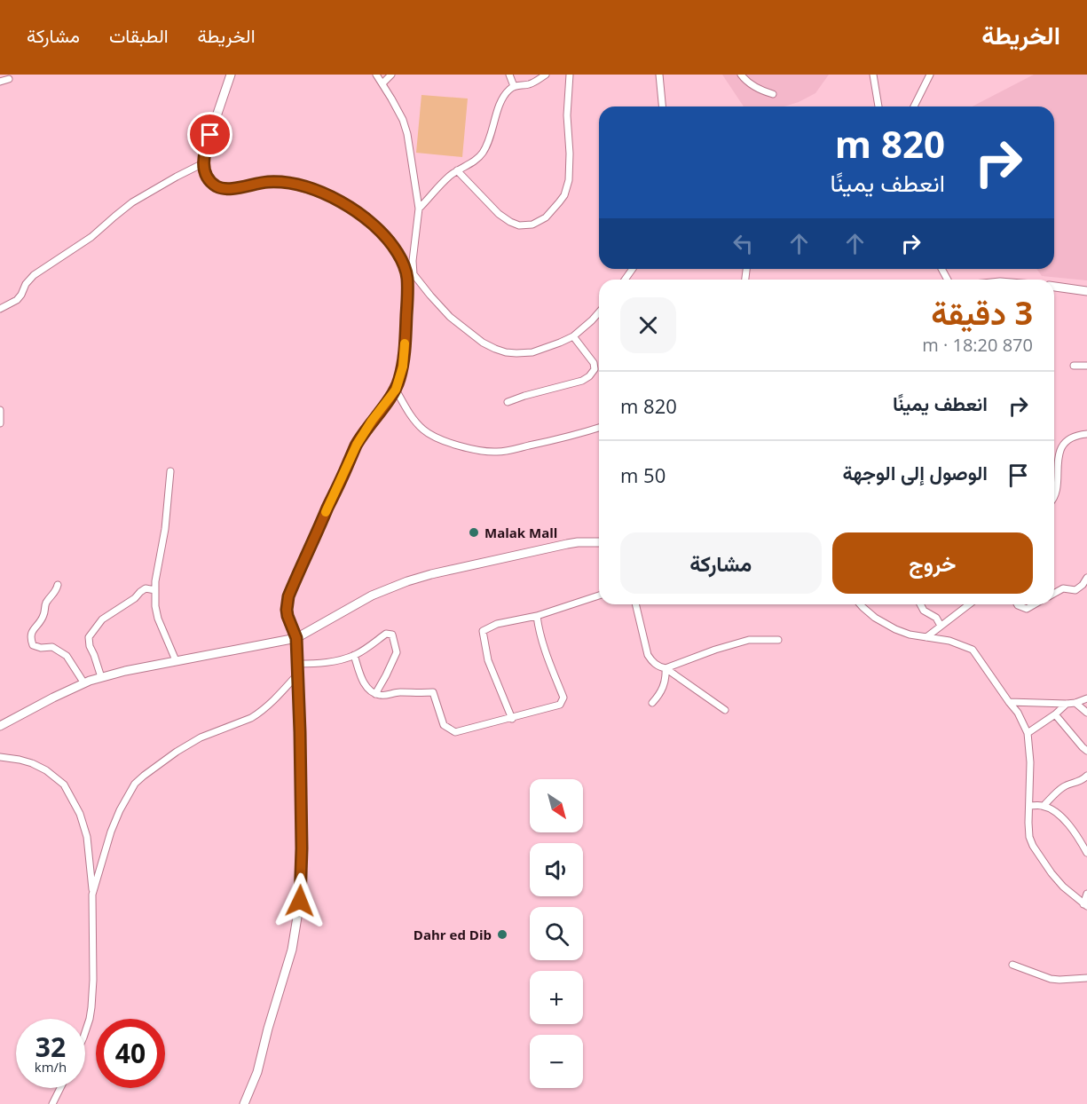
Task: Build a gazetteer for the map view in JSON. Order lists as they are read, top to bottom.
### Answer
{
  "places": ["Malak Mall", "Dahr ed Dib"],
  "north": "bottom right",
  "page": {
    "header": "الخريطة",
    "nav": ["الخريطة", "الطبقات", "مشاركة"],
    "turn": ["820 m", "انعطف يمينًا"],
    "heading": ["3 دقيقة", "870 m · 18:20"],
    "list": [
      {
        "name": "انعطف يمينًا",
        "value": "820 m"
      },
      {
        "name": "الوصول إلى الوجهة",
        "value": "50 m"
      }
    ],
    "buttons": ["خروج", "مشاركة"],
    "map_buttons": ["+", "−"],
    "speed": "32 km/h",
    "limit": "40"
  }
}
